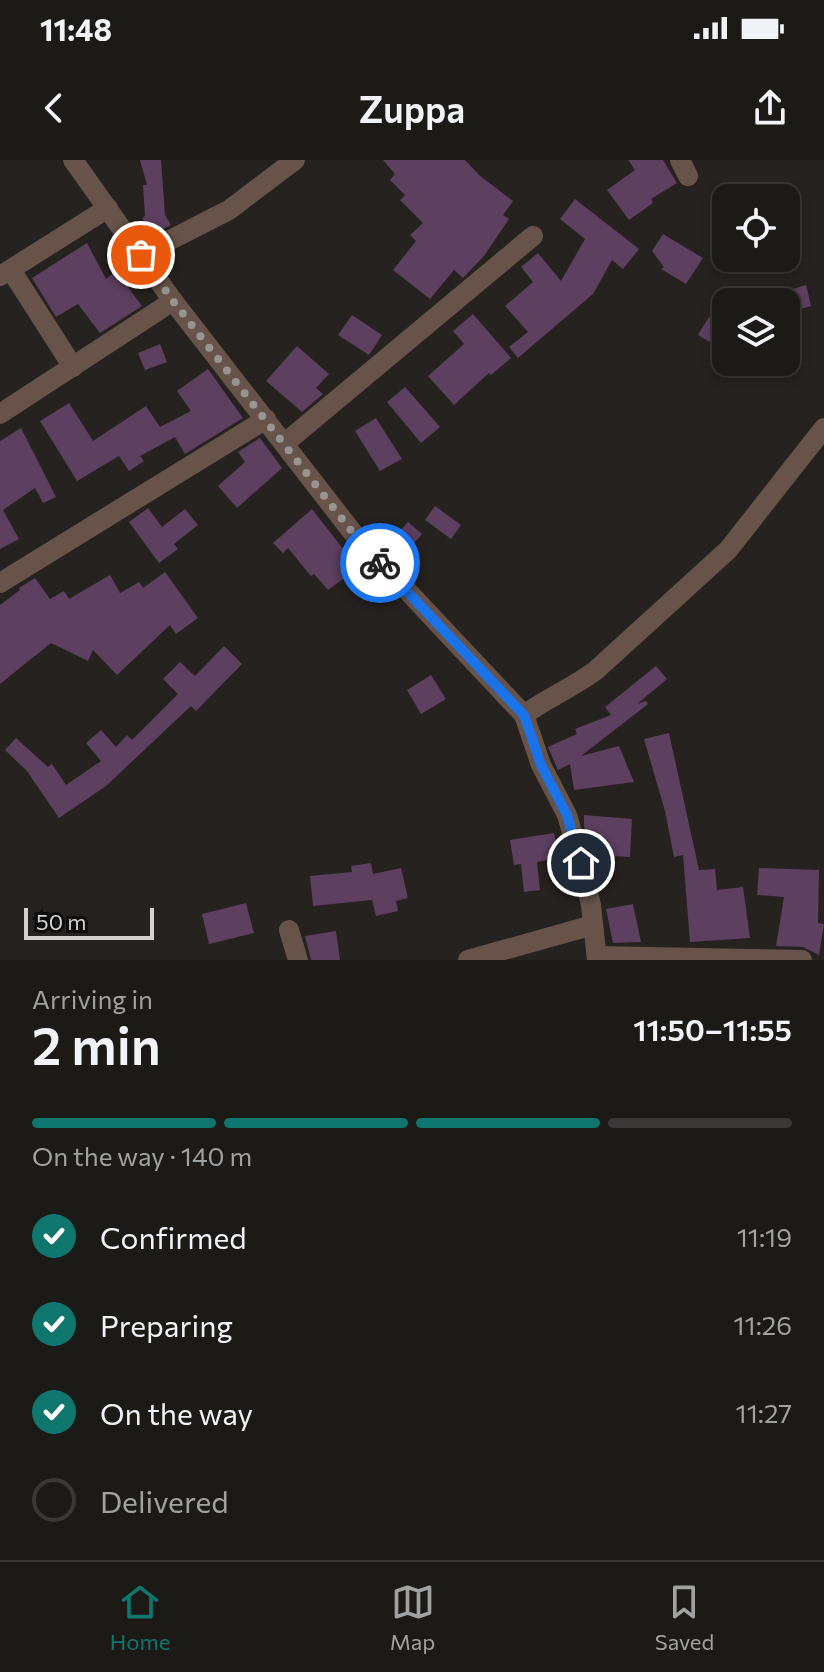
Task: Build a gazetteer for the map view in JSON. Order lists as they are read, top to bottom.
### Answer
{
  "scale_bar": "50 m",
  "page": {
    "status": "11:48",
    "header": "Zuppa",
    "scale": "50 m",
    "heading": ["2 min", "Arriving in", "11:50–11:55"],
    "bar": "On the way · 140 m",
    "list": [
      ["Confirmed", "11:19"],
      ["Preparing", "11:26"],
      ["On the way", "11:27"],
      "Delivered"
    ],
    "tabs": ["Home", "Map", "Saved"]
  }
}
